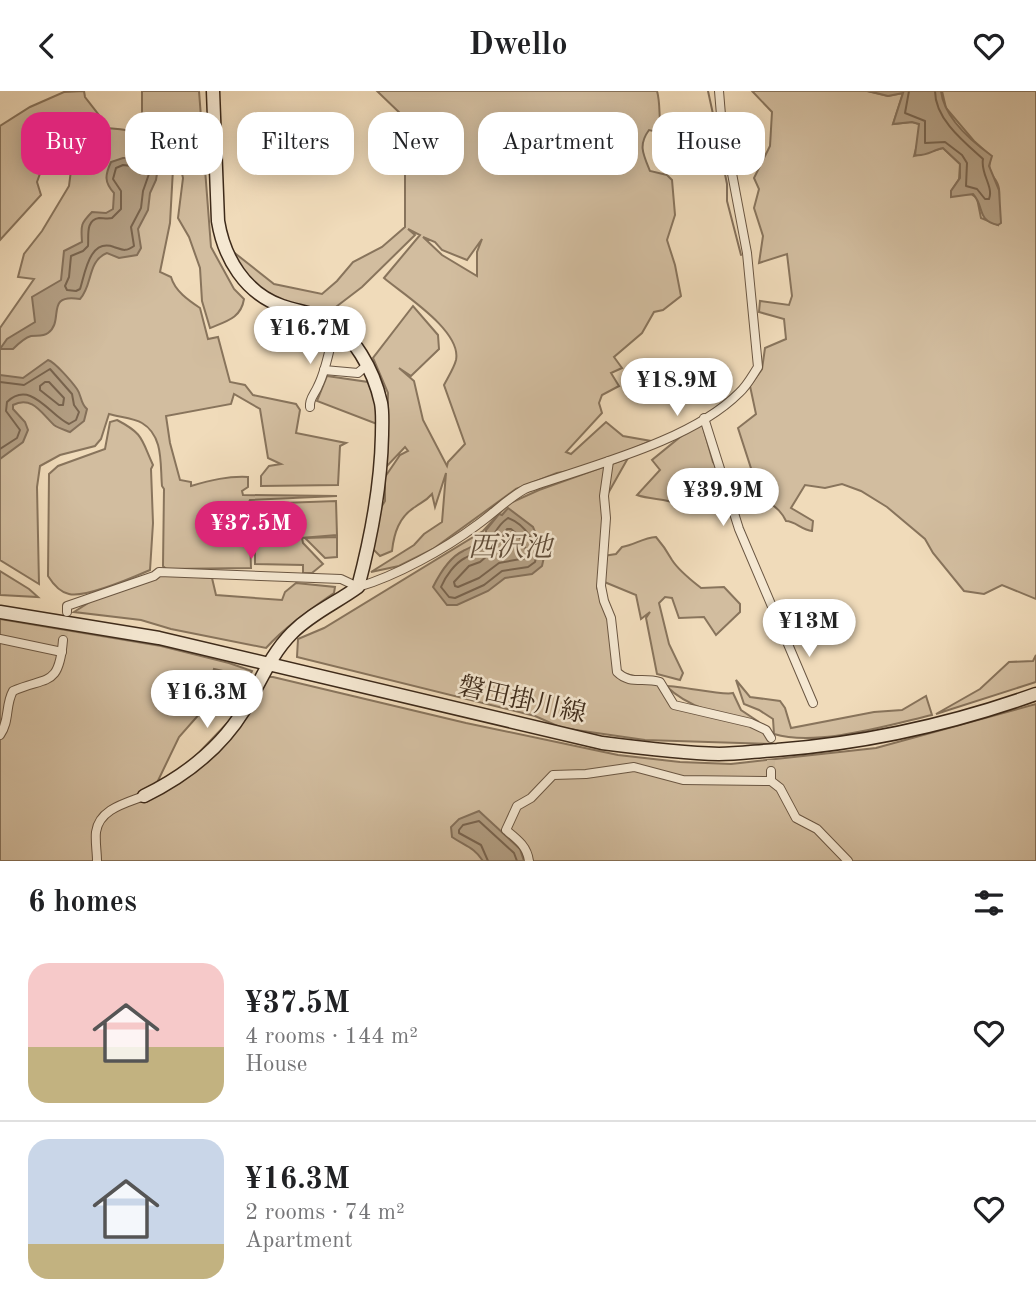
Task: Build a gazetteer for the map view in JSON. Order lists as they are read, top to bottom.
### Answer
{
  "streets": {
    "main road": ["磐田掛川線"]
  },
  "water": ["西沢池"],
  "page": {
    "header": "Dwello",
    "chip": [
      "Buy",
      "Rent",
      "Filters",
      "New",
      "Apartment",
      "House"
    ],
    "price": [
      "¥16.7M",
      "¥18.9M",
      "¥39.9M",
      "¥37.5M",
      "¥13M",
      "¥16.3M"
    ],
    "heading": "6 homes",
    "list": [
      {
        "name": "¥37.5M",
        "note": "4 rooms · 144 m² · House"
      },
      {
        "name": "¥16.3M",
        "note": "2 rooms · 74 m² · Apartment"
      }
    ]
  }
}
